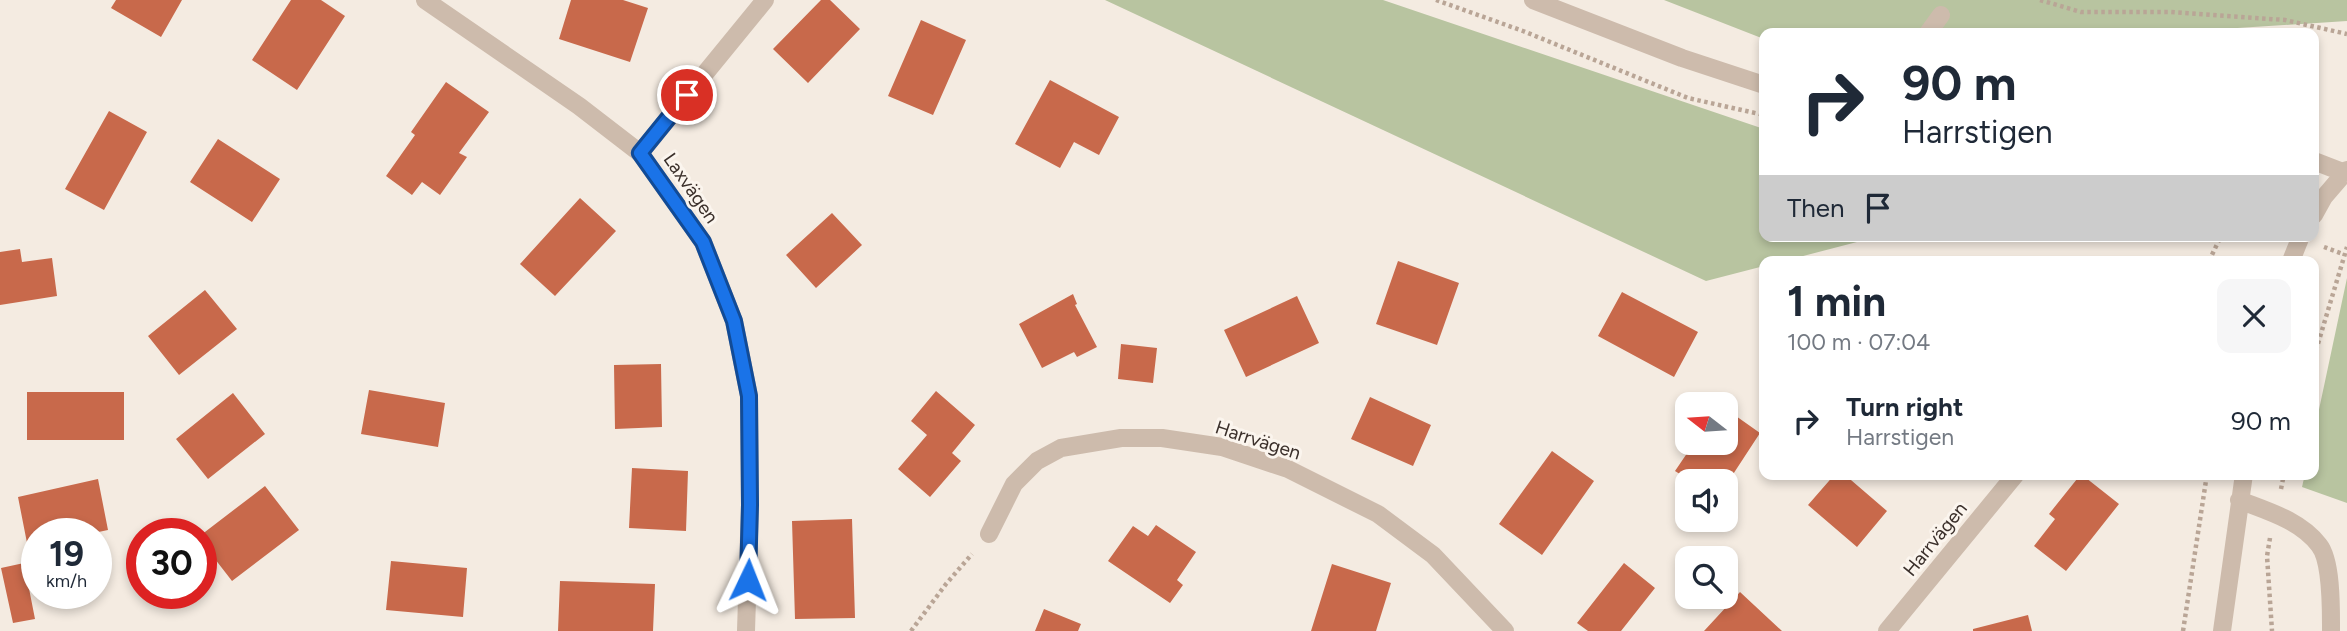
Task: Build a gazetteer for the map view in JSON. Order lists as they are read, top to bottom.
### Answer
{
  "streets": {
    "street": ["Laxvägen", "Harrvägen"]
  },
  "north": "left",
  "page": {
    "turn": ["90 m", "Harrstigen"],
    "then": "Then",
    "heading": ["1 min", "100 m · 07:04"],
    "list": [
      {
        "name": "Turn right",
        "note": "Harrstigen",
        "value": "90 m"
      }
    ],
    "speed": "19 km/h",
    "limit": "30"
  }
}
